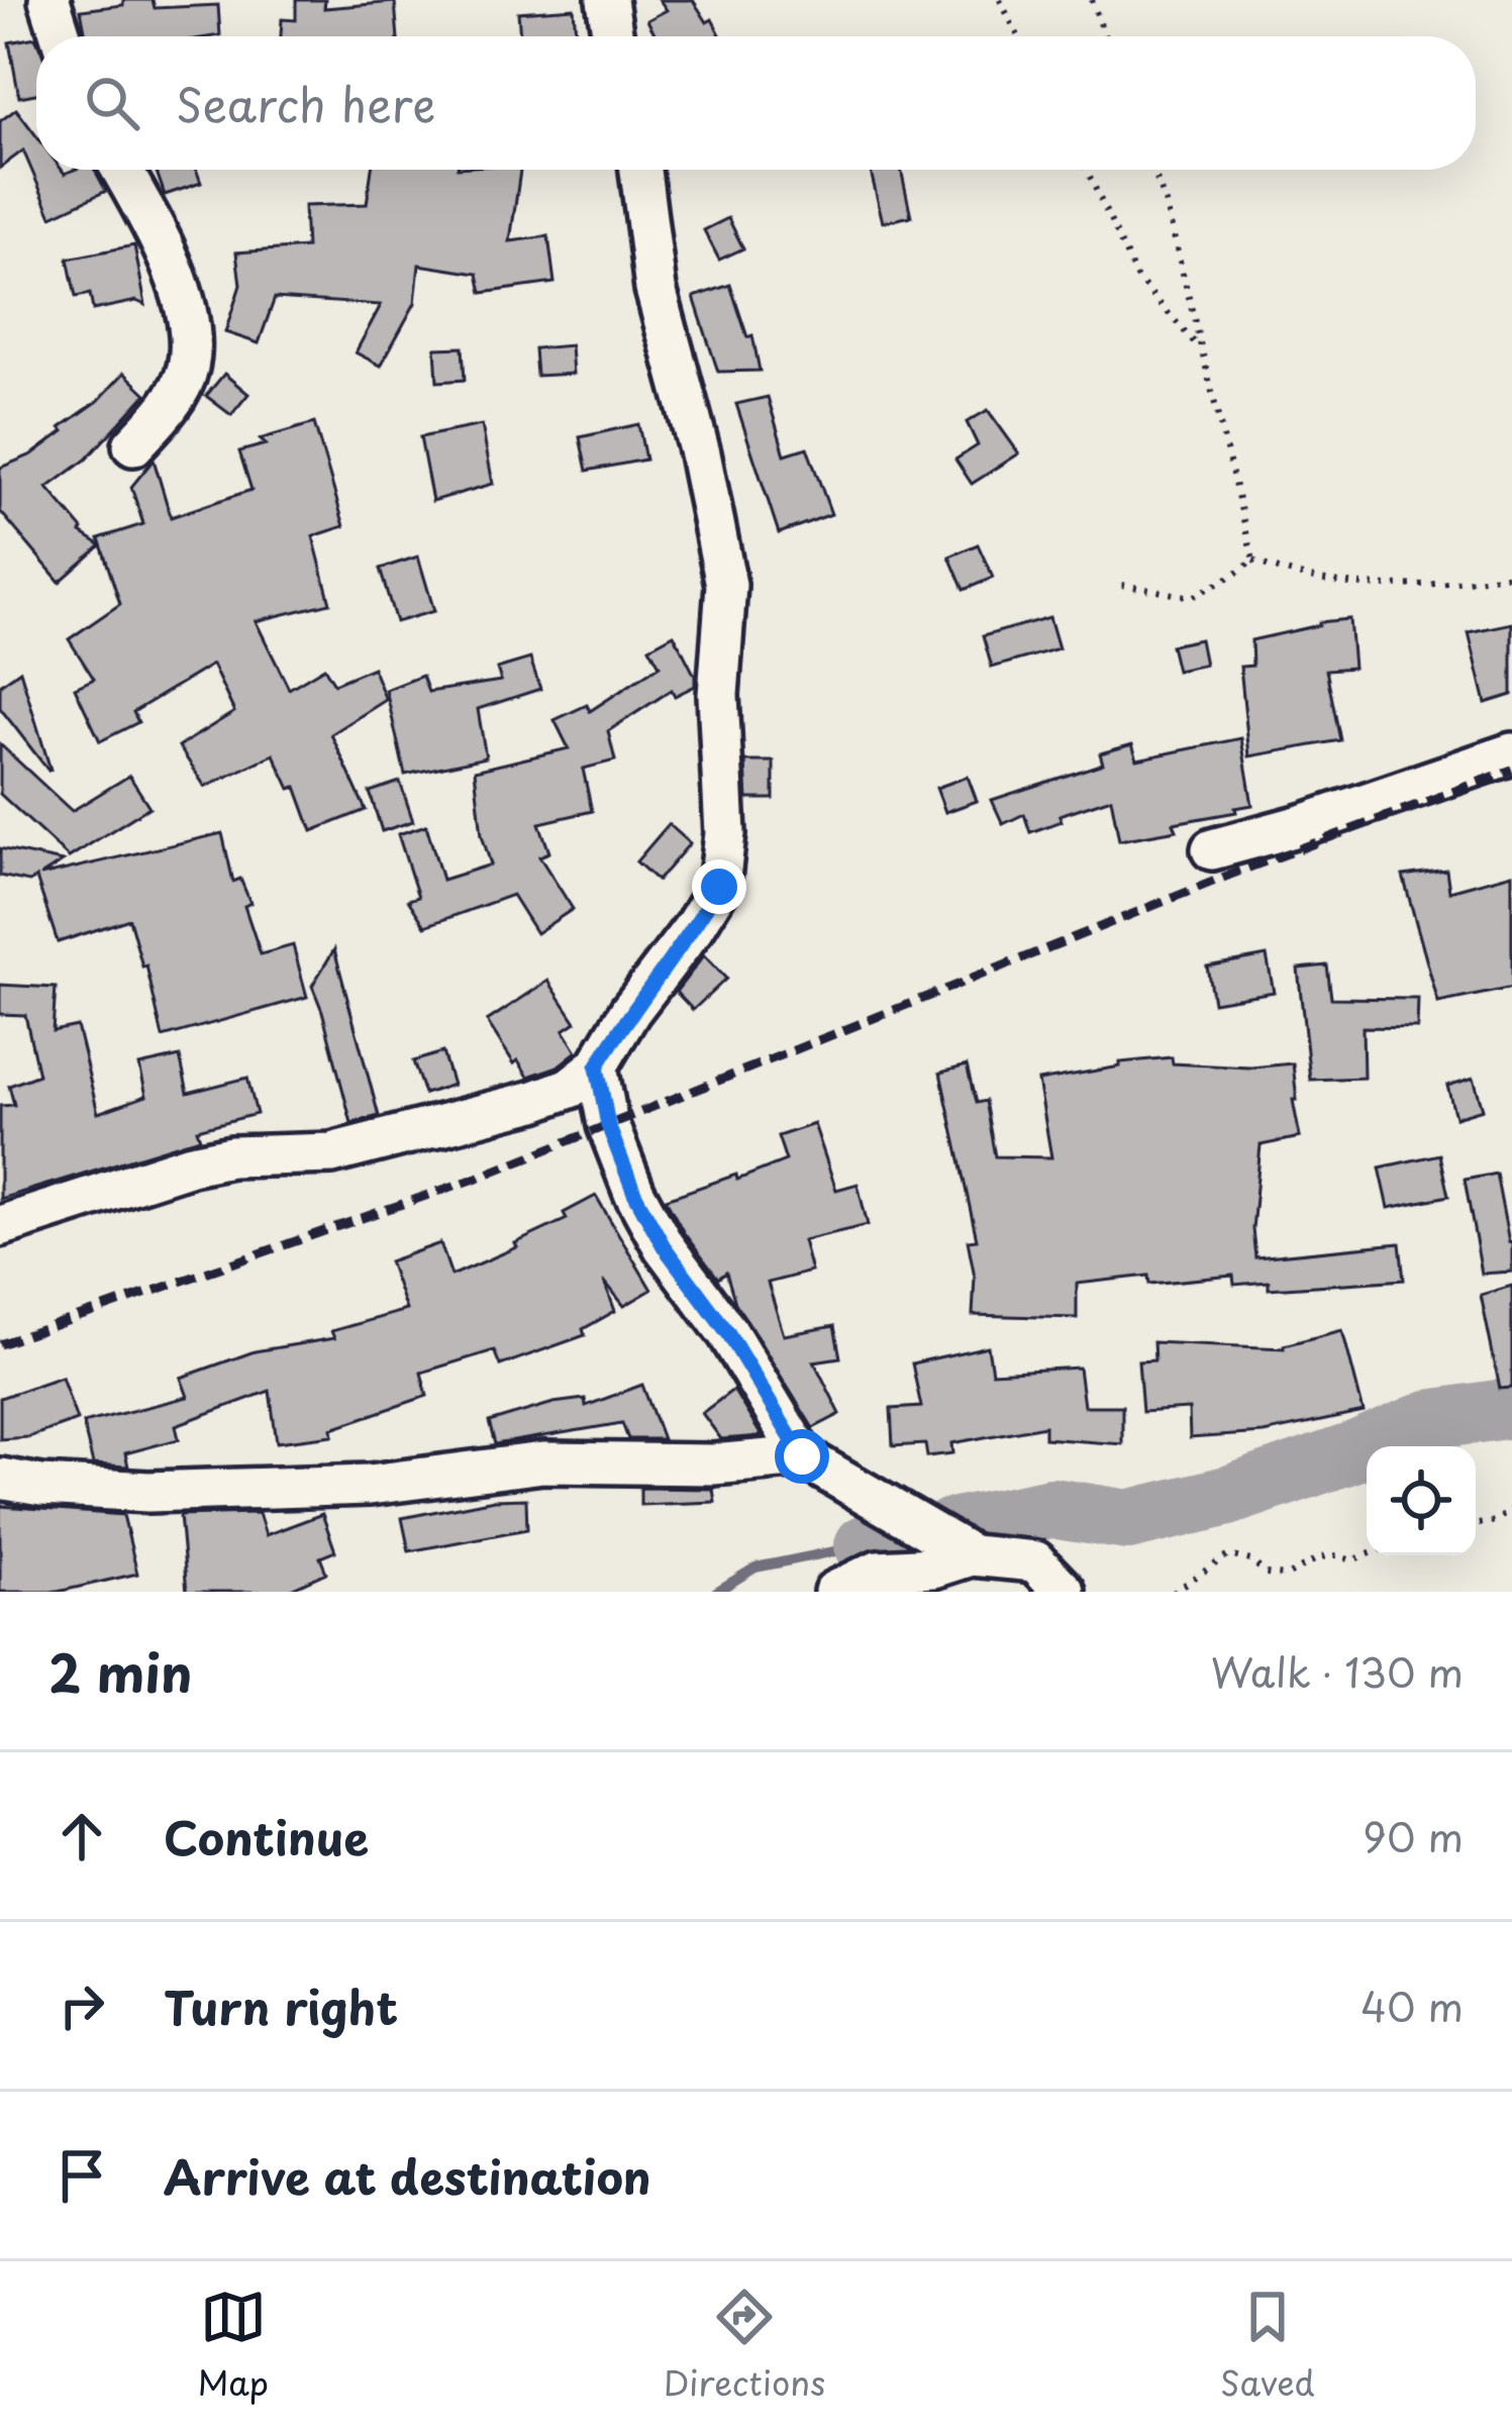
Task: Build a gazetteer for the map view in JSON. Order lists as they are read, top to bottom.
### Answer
{
  "page": {
    "search": "Search here",
    "heading": ["2 min", "Walk · 130 m"],
    "list": [
      ["Continue", "90 m"],
      ["Turn right", "40 m"],
      "Arrive at destination"
    ],
    "nav": ["Map", "Directions", "Saved"]
  }
}
